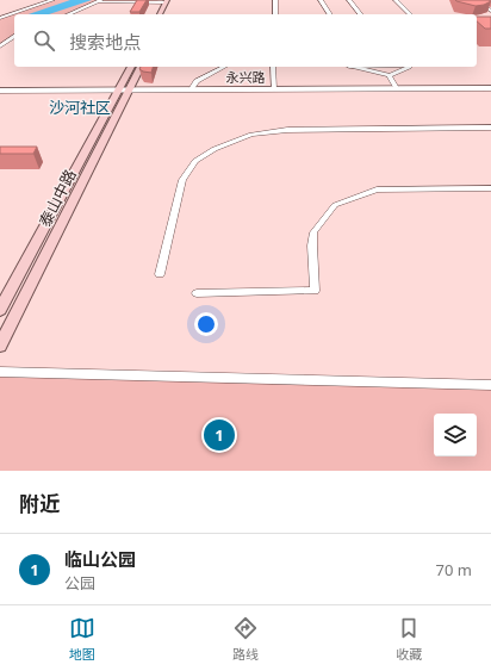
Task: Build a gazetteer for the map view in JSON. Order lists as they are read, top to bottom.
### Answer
{
  "streets": {
    "main road": ["泰山中路"],
    "street": ["永兴路"]
  },
  "crossings": [
    ["永兴路", "泰山中路"]
  ],
  "districts": ["沙河社区"],
  "page": {
    "search": "搜索地点",
    "pins": "1",
    "heading": "附近",
    "list": [
      {
        "mark": "1",
        "name": "临山公园",
        "note": "公园",
        "value": "70 m"
      }
    ],
    "nav": ["地图", "路线", "收藏"]
  }
}
